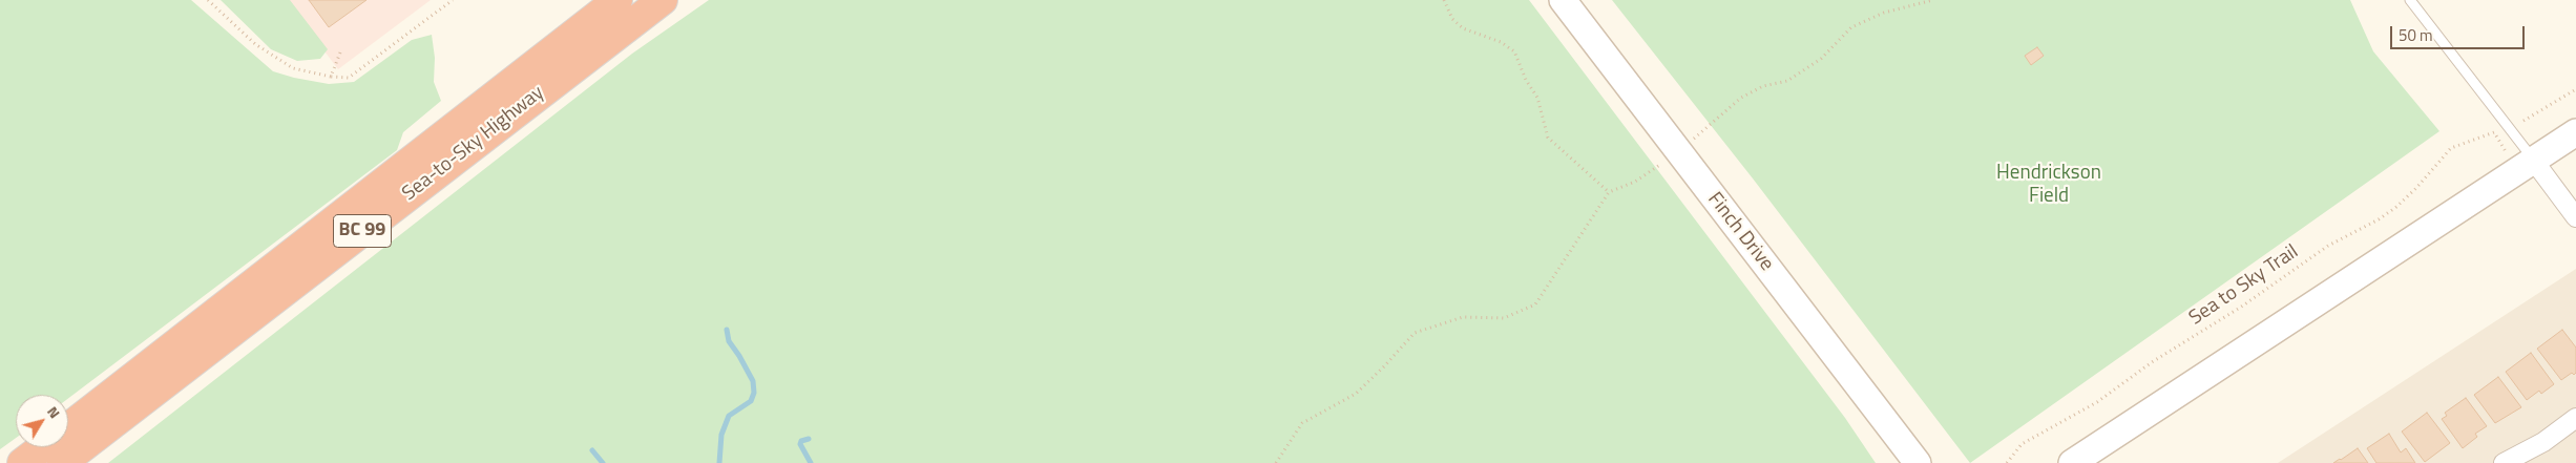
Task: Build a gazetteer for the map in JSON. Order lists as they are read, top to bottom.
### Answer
{
  "streets": {
    "highway": ["Sea-to-Sky Highway", "BC 99"],
    "street": ["Finch Drive"],
    "path": ["Sea to Sky Trail"]
  },
  "parks": ["Hendrickson Field"],
  "scale_bar": "50 m",
  "north": "top right"
}
